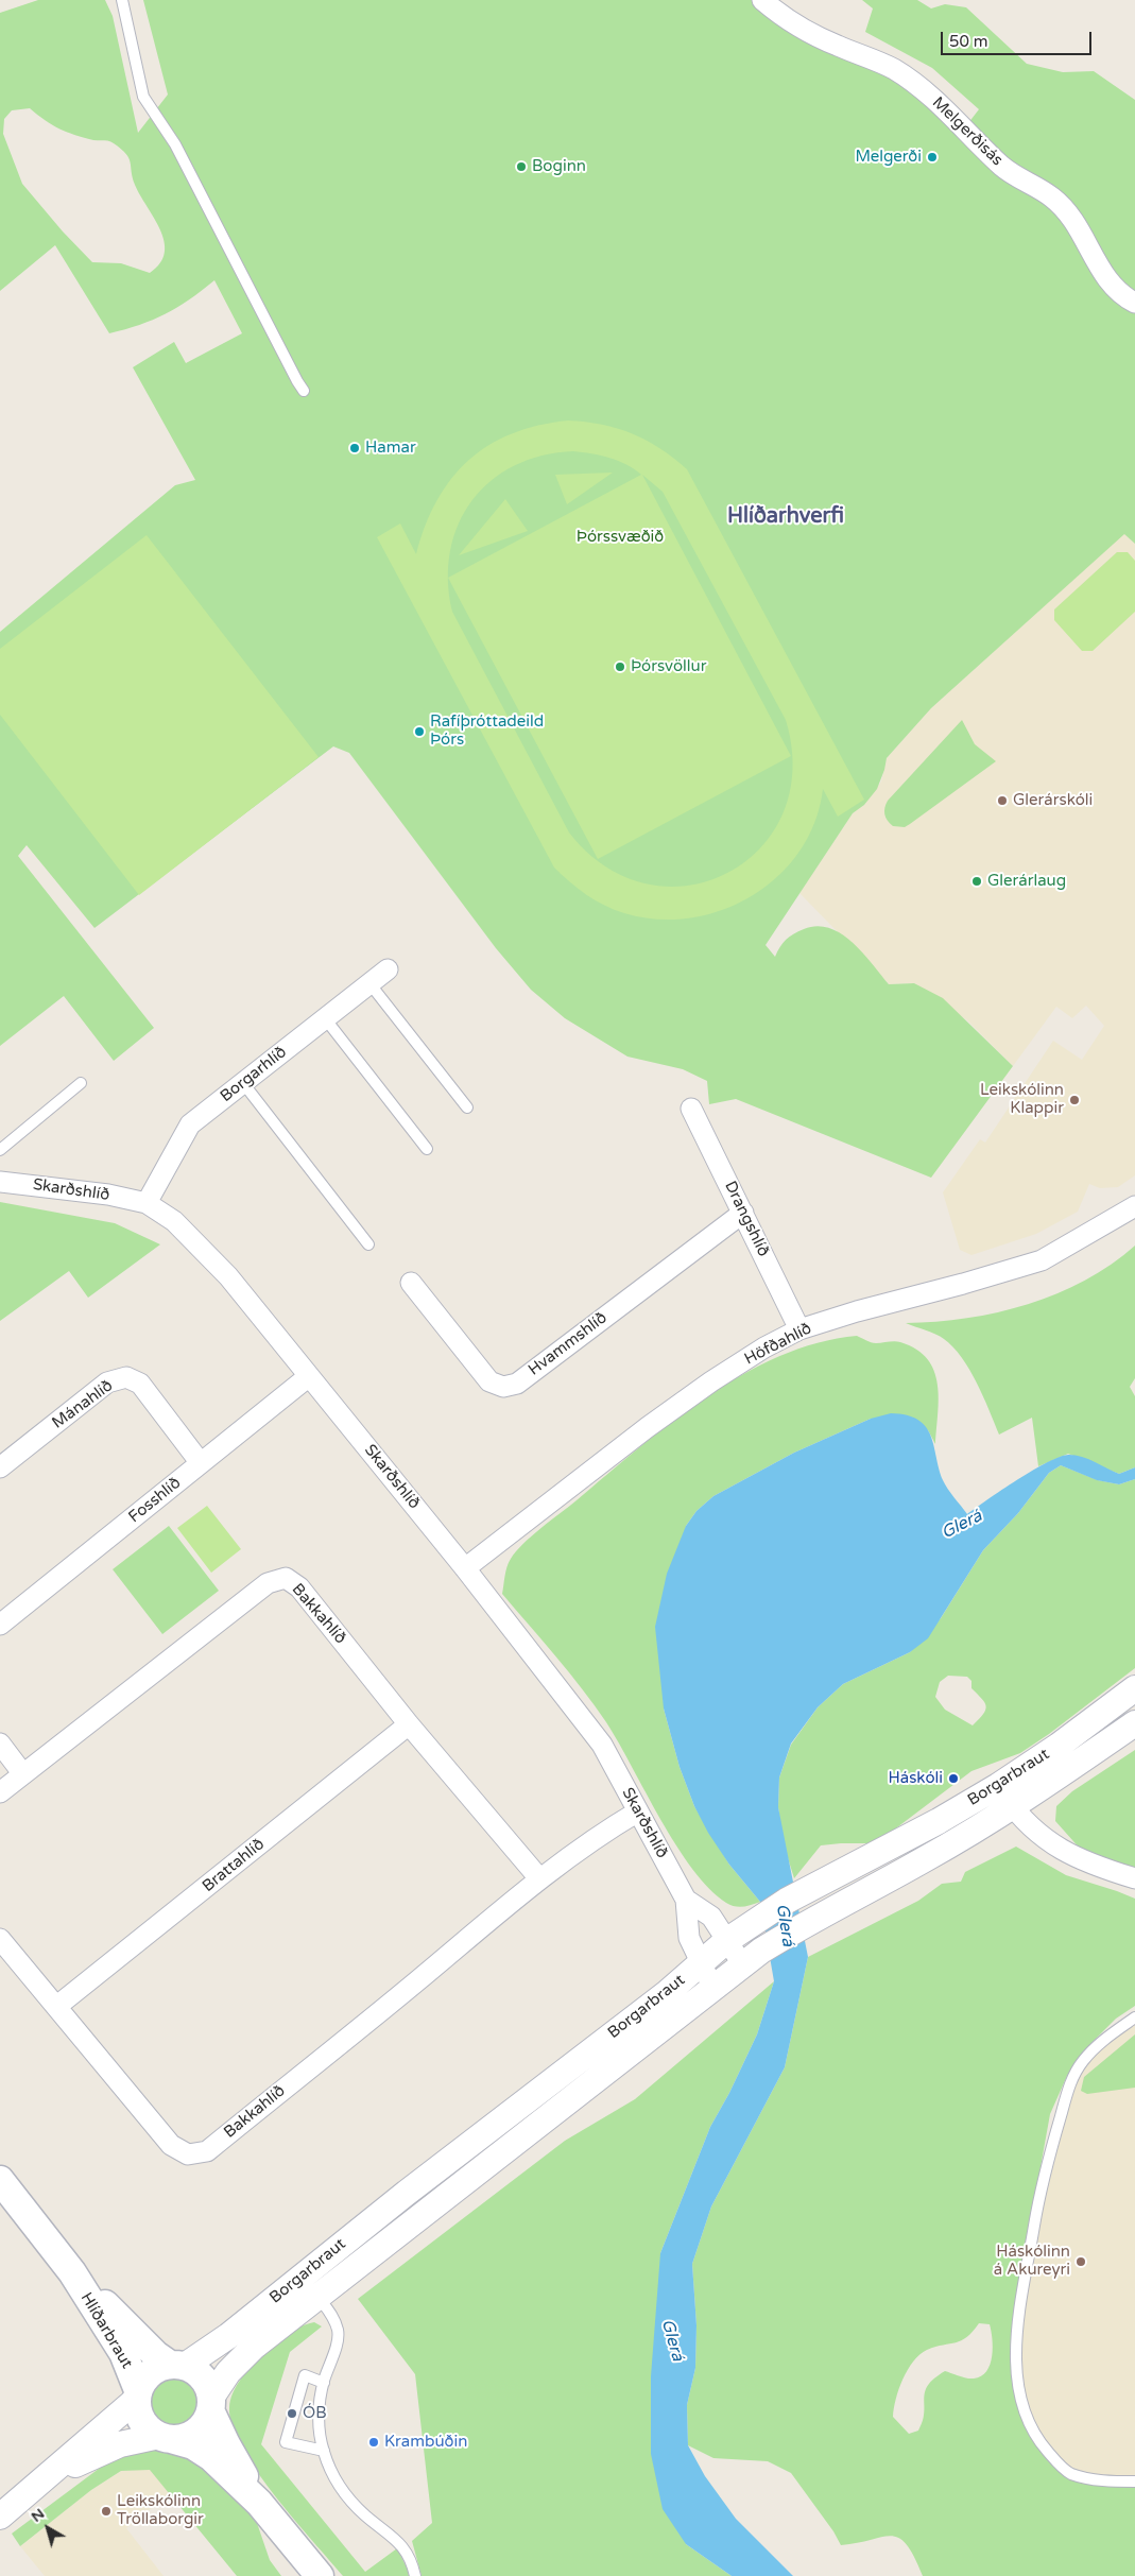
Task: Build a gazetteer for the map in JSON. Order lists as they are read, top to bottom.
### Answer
{
  "streets": {
    "main road": ["Hlíðarbraut"],
    "street": [
      "Melgerðisás",
      "Borgarhlíð",
      "Skarðshlíð",
      "Drangshlíð",
      "Hvammshlíð",
      "Höfðahlíð",
      "Mánahlíð",
      "Fosshlíð",
      "Bakkahlíð",
      "Borgarbraut",
      "Brattahlíð"
    ]
  },
  "crossings": [
    ["Borgarhlíð", "Skarðshlíð"],
    ["Skarðshlíð", "Höfðahlíð"],
    ["Skarðshlíð", "Fosshlíð"],
    ["Skarðshlíð", "Bakkahlíð"],
    ["Skarðshlíð", "Borgarbraut"],
    ["Drangshlíð", "Hvammshlíð"],
    ["Drangshlíð", "Höfðahlíð"],
    ["Mánahlíð", "Fosshlíð"],
    ["Bakkahlíð", "Brattahlíð"],
    ["Borgarbraut", "Hlíðarbraut"]
  ],
  "districts": ["Hlíðarhverfi"],
  "water": ["Glerá"],
  "parks": ["Þórssvæðið"],
  "places": [
    "Melgerði",
    "Boginn",
    "Hamar",
    "Þórsvöllur",
    "Rafíþróttadeild Þórs",
    "Glerárskóli",
    "Glerárlaug",
    "Leikskólinn Klappir",
    "Háskóli",
    "Háskólinn á Akureyri",
    "ÓB",
    "Krambúðin",
    "Leikskólinn Tröllaborgir"
  ],
  "scale_bar": "50 m",
  "north": "top left"
}
